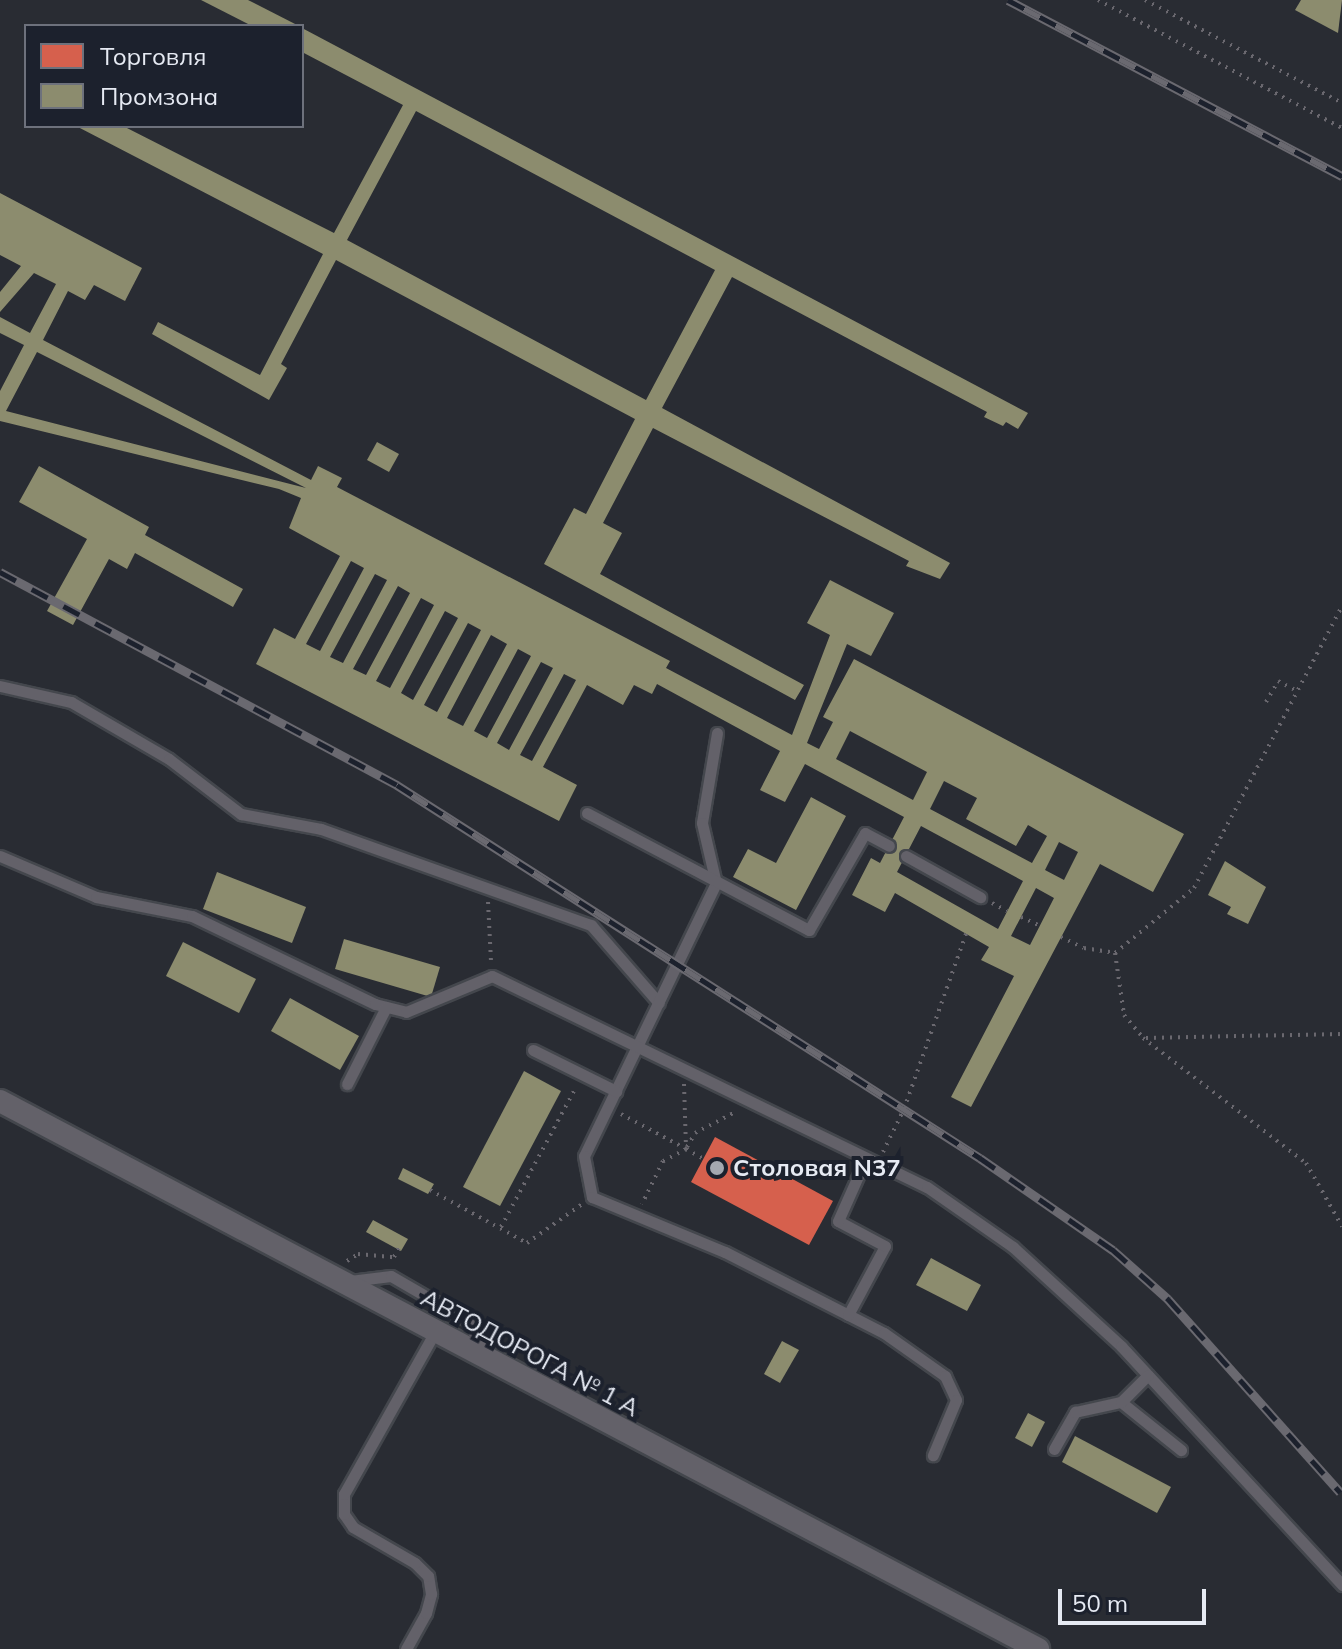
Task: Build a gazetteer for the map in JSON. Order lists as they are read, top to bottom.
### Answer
{
  "streets": {
    "street": ["АВТОДОРОГА № 1 А"]
  },
  "places": ["Столовая N37"],
  "legend": ["Торговля", "Промзона"],
  "scale_bar": "50 m"
}
